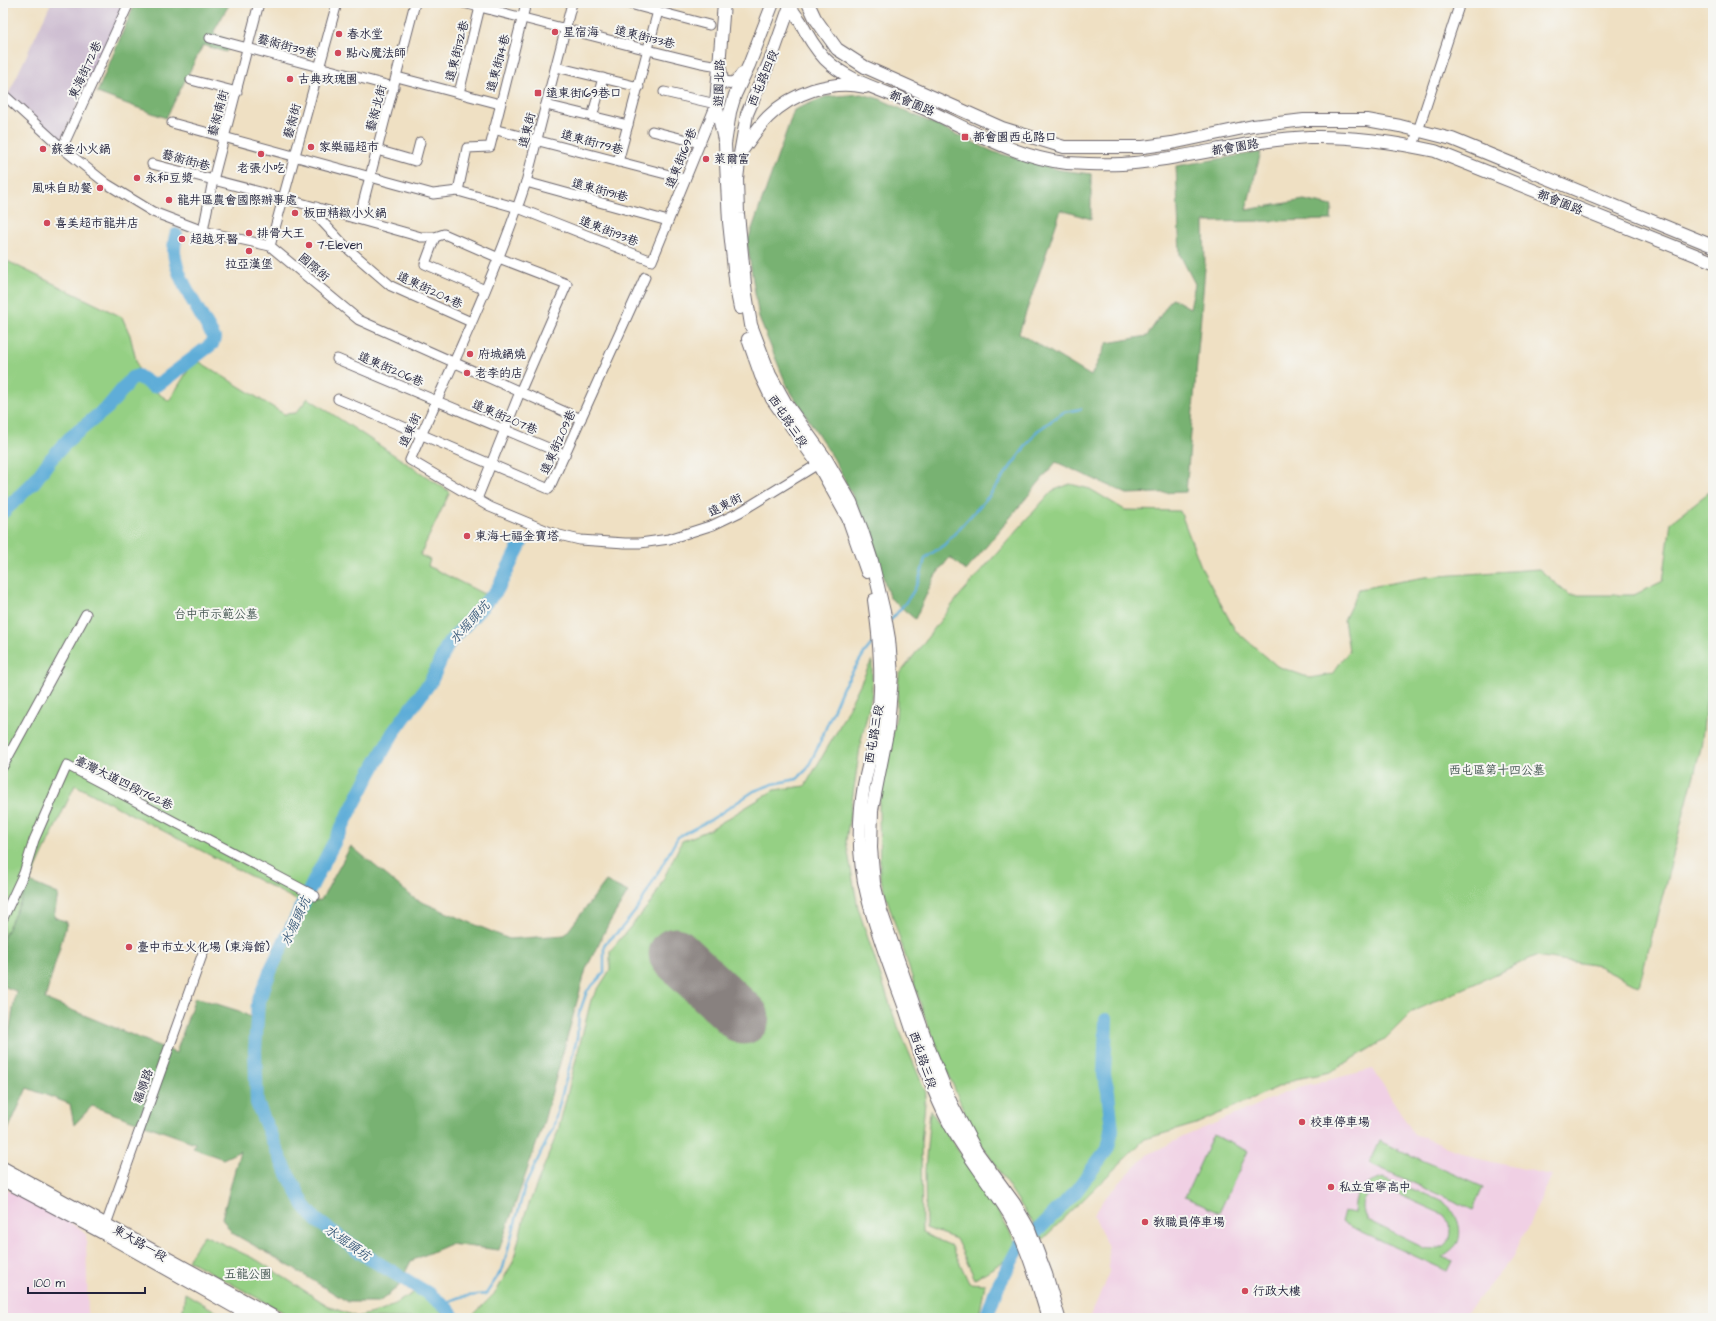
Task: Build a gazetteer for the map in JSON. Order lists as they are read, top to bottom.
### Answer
{
  "streets": {
    "street": [
      "遠東街133巷",
      "藝術街39巷",
      "遠東街132巷",
      "遠東街114巷",
      "東海街72巷",
      "西屯路四段",
      "遊園北路",
      "都會園路",
      "藝術北街",
      "藝術南街",
      "藝術街",
      "遠東街",
      "遠東街179巷",
      "遠東街169巷",
      "藝術街1巷",
      "遠東街191巷",
      "遠東街193巷",
      "國際街",
      "遠東街204巷",
      "遠東街206巷",
      "遠東街207巷",
      "西屯路三段",
      "遠東街209巷",
      "臺灣大道四段1762巷",
      "福順路",
      "東大路一段"
    ]
  },
  "crossings": [
    ["遠東街133巷", "遠東街132巷"],
    ["遠東街133巷", "遊園北路"],
    ["遠東街133巷", "遠東街"],
    ["藝術街39巷", "藝術北街"],
    ["藝術街39巷", "藝術南街"],
    ["藝術街39巷", "藝術街"],
    ["遠東街132巷", "遠東街114巷"],
    ["遠東街132巷", "遠東街"],
    ["遠東街114巷", "遠東街179巷"],
    ["東海街72巷", "國際街"],
    ["西屯路四段", "遊園北路"],
    ["西屯路四段", "都會園路"],
    ["西屯路四段", "西屯路三段"],
    ["遊園北路", "遠東街169巷"],
    ["遊園北路", "西屯路三段"],
    ["藝術北街", "藝術街1巷"],
    ["藝術南街", "藝術街1巷"],
    ["藝術南街", "國際街"],
    ["藝術街", "藝術街1巷"],
    ["藝術街", "國際街"],
    ["遠東街", "遠東街179巷"],
    ["遠東街", "遠東街191巷"],
    ["遠東街", "遠東街193巷"],
    ["遠東街", "國際街"],
    ["遠東街", "遠東街204巷"],
    ["遠東街", "遠東街206巷"],
    ["遠東街", "遠東街207巷"],
    ["遠東街", "西屯路三段"],
    ["遠東街", "遠東街209巷"],
    ["遠東街179巷", "遠東街169巷"],
    ["遠東街169巷", "遠東街191巷"],
    ["遠東街169巷", "遠東街193巷"],
    ["藝術街1巷", "遠東街204巷"],
    ["遠東街191巷", "遠東街193巷"],
    ["國際街", "遠東街209巷"],
    ["遠東街206巷", "遠東街207巷"],
    ["遠東街207巷", "遠東街209巷"],
    ["福順路", "東大路一段"]
  ],
  "water": ["水堀頭坑"],
  "parks": ["台中市示範公墓", "西屯區第十四公墓", "五龍公園"],
  "places": {
    "other": [
      "星宿海",
      "春水堂",
      "點心魔法師",
      "古典玫瑰園",
      "家樂福超市",
      "蘇釜小火鍋",
      "老張小吃",
      "萊爾富",
      "永和豆漿",
      "風味自助餐",
      "龍井區農會國際辦事處",
      "板田精緻小火鍋",
      "喜美超市龍井店",
      "排骨大王",
      "超越牙醫",
      "7-Eleven",
      "拉亞漢堡",
      "府城鍋燒",
      "老李的店",
      "東海七福金寶塔",
      "臺中市立火化場 (東海館)",
      "校車停車場",
      "私立宜寧高中",
      "教職員停車場",
      "行政大樓"
    ],
    "transit": ["遠東街169巷口", "都會園西屯路口"]
  },
  "scale_bar": "100 m"
}
